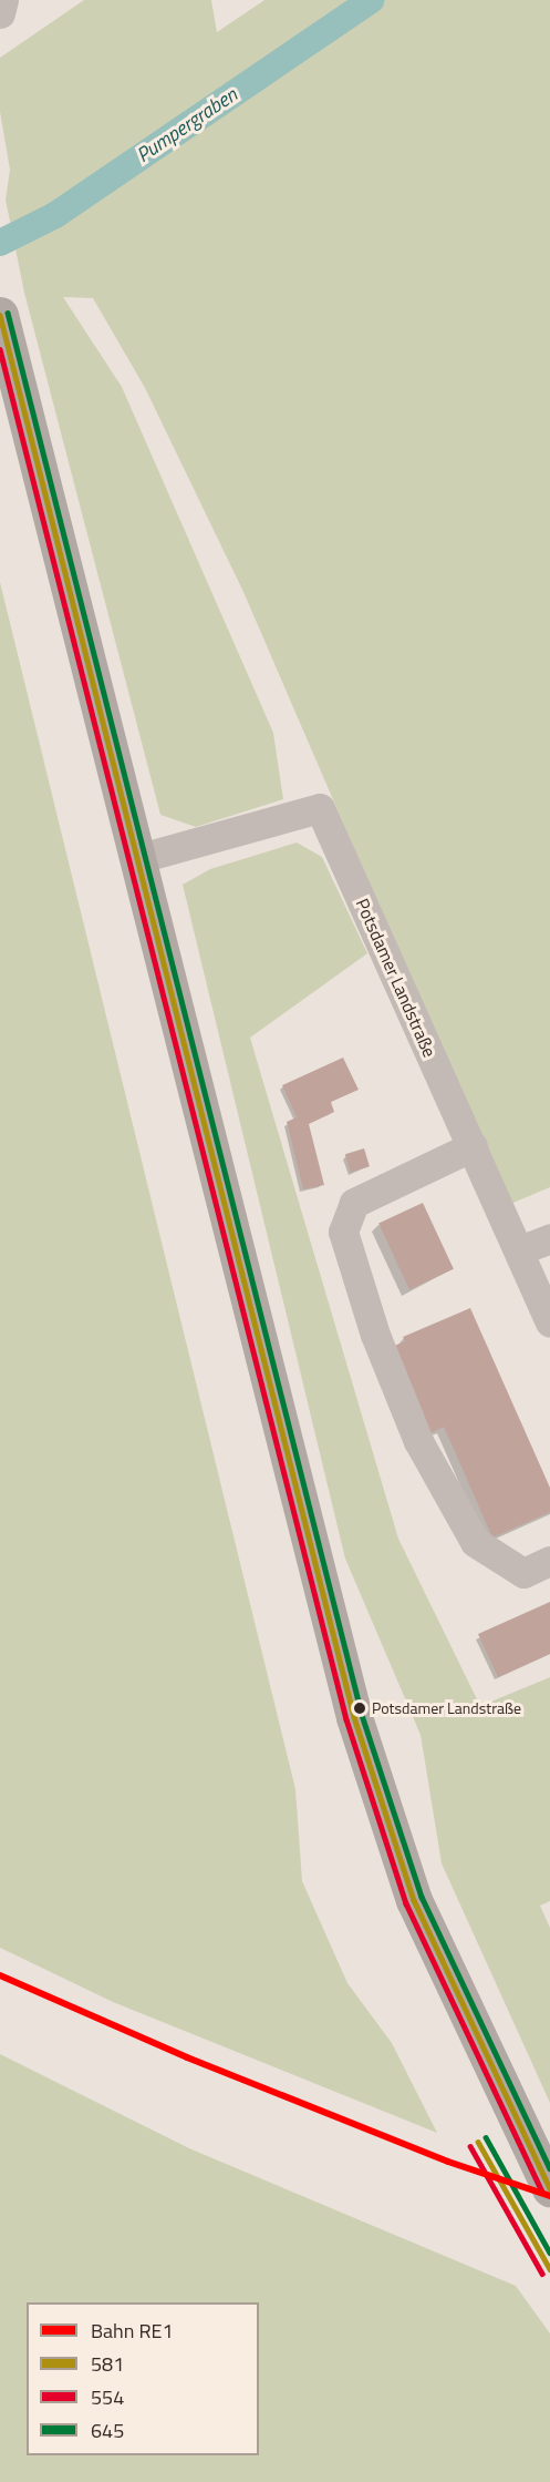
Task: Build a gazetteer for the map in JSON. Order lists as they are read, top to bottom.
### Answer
{
  "streets": {
    "street": ["Potsdamer Landstraße"]
  },
  "water": ["Pumpergraben"],
  "places": ["Potsdamer Landstraße"],
  "lines": [
    "transit line 645",
    "transit line 581",
    "transit line 554",
    "rail line RE1"
  ],
  "legend": [
    "Bahn RE1",
    "581",
    "554",
    "645"
  ]
}
